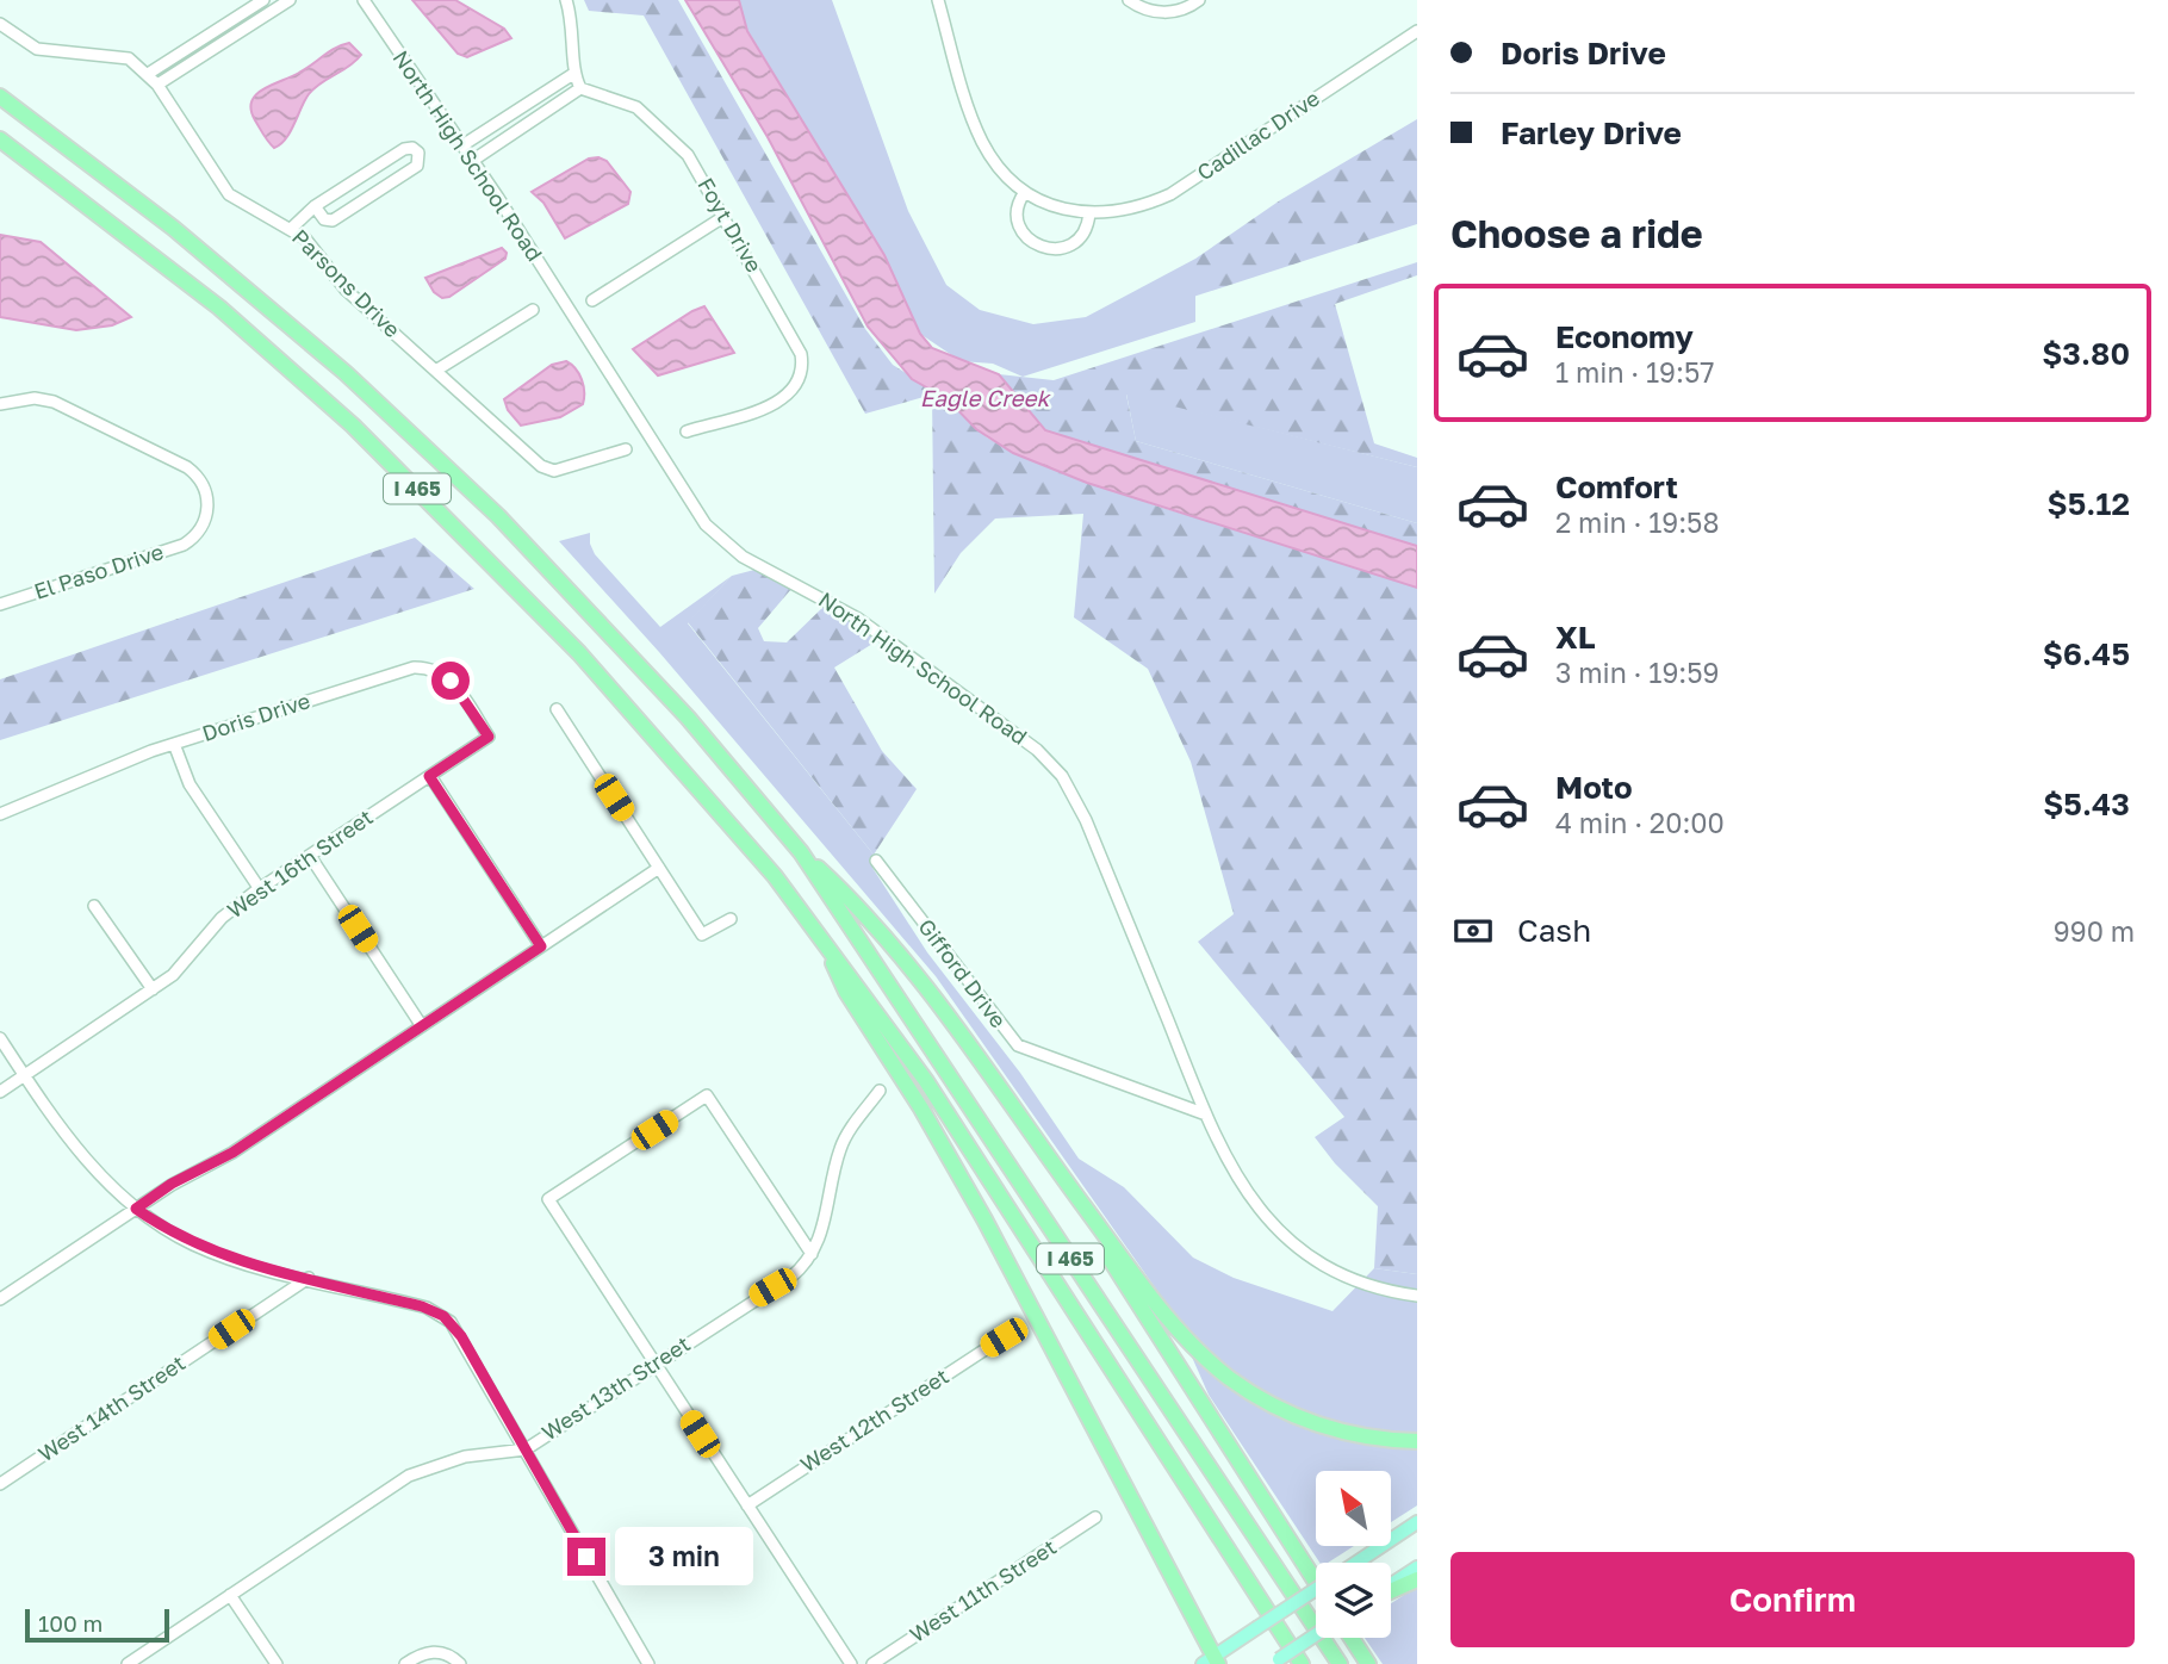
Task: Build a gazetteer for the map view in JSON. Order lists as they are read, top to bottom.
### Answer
{
  "streets": {
    "highway": ["I 465"],
    "street": [
      "Cadillac Drive",
      "North High School Road",
      "Foyt Drive",
      "Parsons Drive",
      "El Paso Drive",
      "Doris Drive",
      "West 16th Street",
      "Gifford Drive",
      "West 13th Street",
      "West 14th Street",
      "West 12th Street",
      "West 11th Street"
    ]
  },
  "crossings": [
    ["North High School Road", "Gifford Drive"],
    ["Doris Drive", "West 16th Street"]
  ],
  "water": ["Eagle Creek"],
  "scale_bar": "100 m",
  "north": "top left",
  "page": {
    "banner": ["Doris Drive", "Farley Drive"],
    "heading": "Choose a ride",
    "list": [
      {
        "name": "Economy",
        "note": "1 min · 19:57",
        "value": "$3.80"
      },
      {
        "name": "Comfort",
        "note": "2 min · 19:58",
        "value": "$5.12"
      },
      {
        "name": "XL",
        "note": "3 min · 19:59",
        "value": "$6.45"
      },
      {
        "name": "Moto",
        "note": "4 min · 20:00",
        "value": "$5.43"
      }
    ],
    "pay": ["Cash", "990 m"],
    "bubble": "3 min",
    "buttons": "Confirm",
    "scale": "100 m"
  }
}
